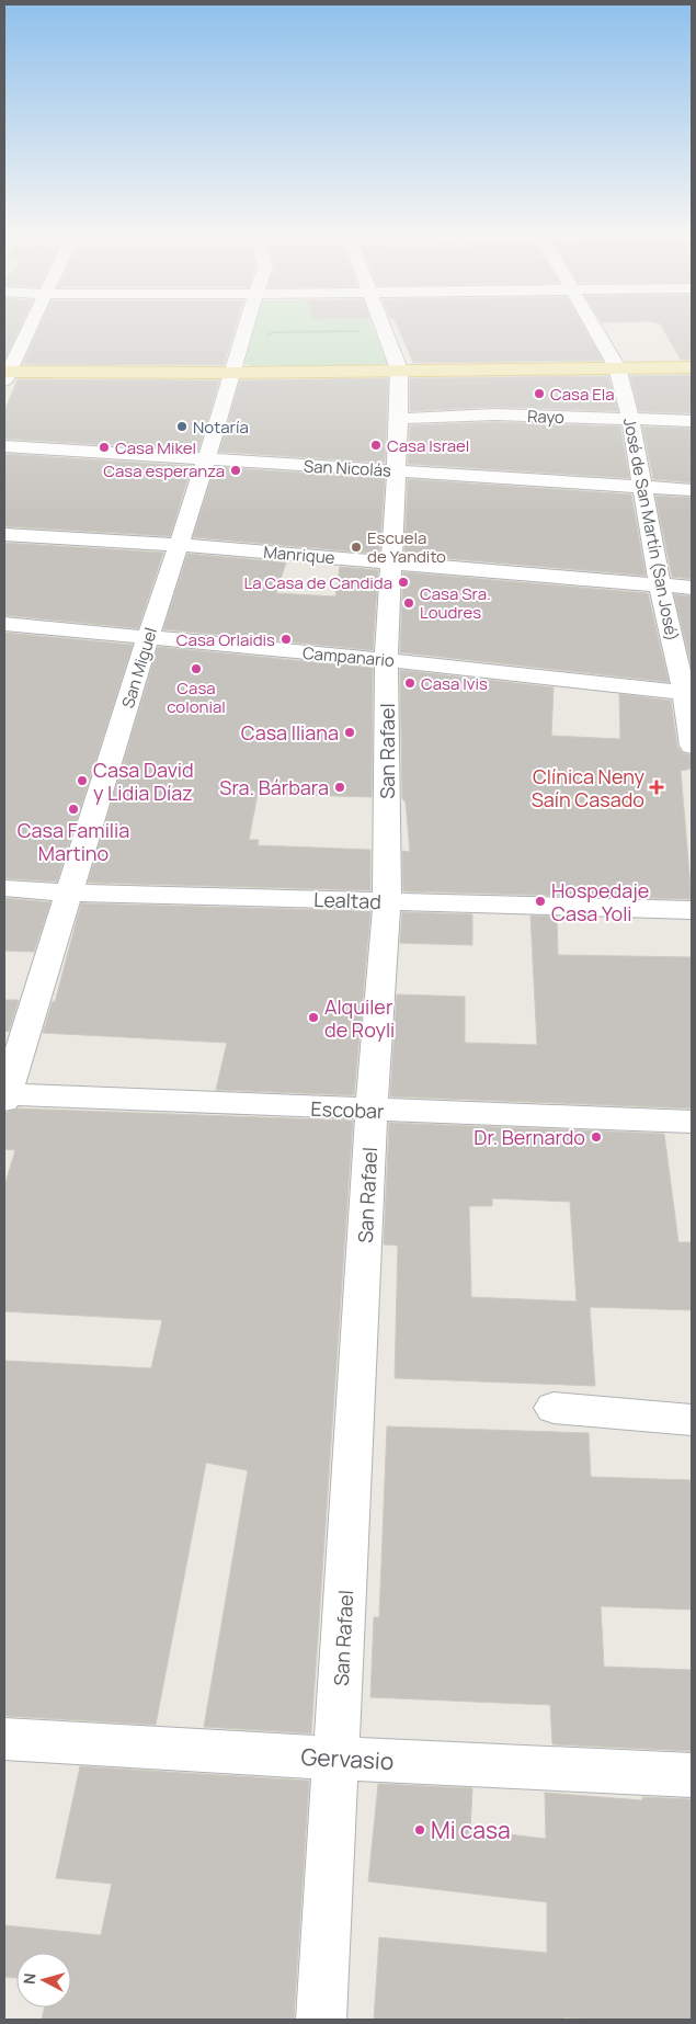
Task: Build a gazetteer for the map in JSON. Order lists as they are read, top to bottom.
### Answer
{
  "streets": {
    "street": [
      "Rayo",
      "San Nicolás",
      "José de San Martín (San José)",
      "Manrique",
      "Campanario",
      "San Miguel",
      "San Rafael",
      "Lealtad",
      "Escobar",
      "Gervasio"
    ]
  },
  "crossings": [
    ["Rayo", "José de San Martín (San José)"],
    ["Rayo", "San Rafael"],
    ["San Nicolás", "José de San Martín (San José)"],
    ["San Nicolás", "San Miguel"],
    ["San Nicolás", "San Rafael"],
    ["José de San Martín (San José)", "Manrique"],
    ["José de San Martín (San José)", "Campanario"],
    ["Manrique", "San Miguel"],
    ["Manrique", "San Rafael"],
    ["Campanario", "San Miguel"],
    ["Campanario", "San Rafael"],
    ["San Miguel", "Lealtad"],
    ["San Miguel", "Escobar"],
    ["San Rafael", "Lealtad"],
    ["San Rafael", "Escobar"],
    ["San Rafael", "Gervasio"]
  ],
  "places": {
    "other": [
      "Casa Ela",
      "Notaría",
      "Casa Israel",
      "Casa Mikel",
      "Casa esperanza",
      "Escuela de Yandito",
      "La Casa de Candida",
      "Casa Sra. Loudres",
      "Casa Orlaidis",
      "Casa colonial",
      "Casa Ivis",
      "Casa Iliana",
      "Casa David y Lidia Díaz",
      "Sra. Bárbara",
      "Casa Familia Martino",
      "Hospedaje Casa Yoli",
      "Alquiler de Royli",
      "Dr. Bernardo",
      "Mi casa"
    ],
    "health": ["Clínica Neny Saín Casado"]
  },
  "north": "left"
}
